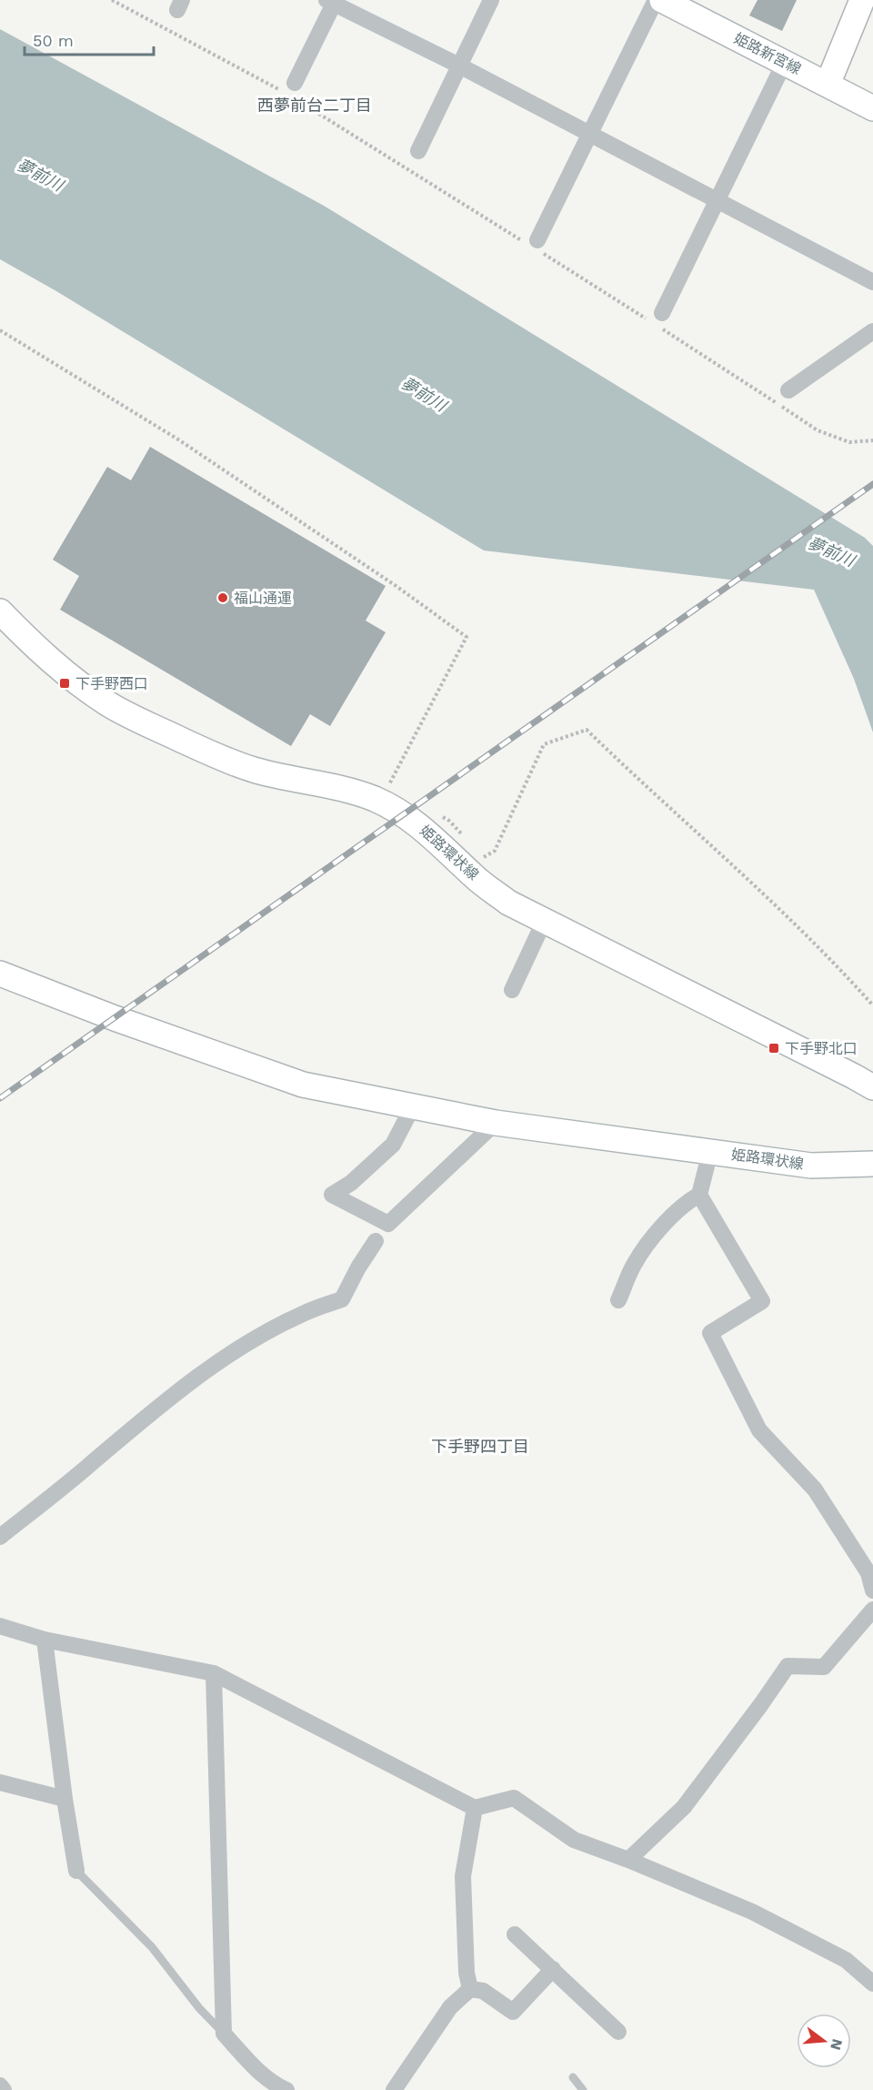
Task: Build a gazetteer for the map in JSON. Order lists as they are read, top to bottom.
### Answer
{
  "streets": {
    "main road": ["姫路新宮線", "姫路環状線"]
  },
  "districts": ["西夢前台二丁目", "下手野四丁目"],
  "water": ["夢前川"],
  "places": {
    "other": ["福山通運"],
    "transit": ["下手野西口", "下手野北口"]
  },
  "scale_bar": "50 m",
  "north": "right"
}
